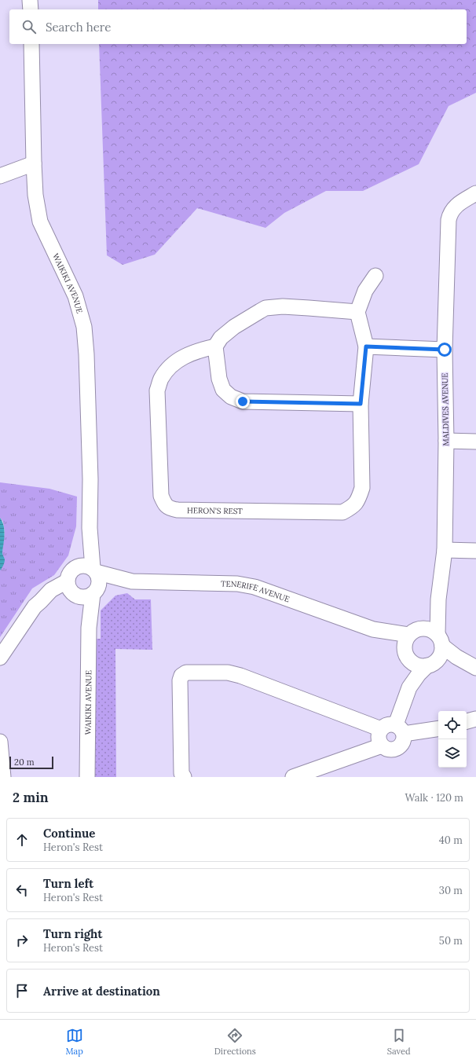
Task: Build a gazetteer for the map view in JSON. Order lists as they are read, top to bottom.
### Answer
{
  "streets": {
    "street": [
      "WAIKIKI AVENUE",
      "MALDIVES AVENUE",
      "HERON'S REST",
      "TENERIFE AVENUE"
    ]
  },
  "crossings": [
    ["WAIKIKI AVENUE", "TENERIFE AVENUE"],
    ["MALDIVES AVENUE", "TENERIFE AVENUE"]
  ],
  "scale_bar": "20 m",
  "page": {
    "search": "Search here",
    "scale": "20 m",
    "heading": ["2 min", "Walk · 120 m"],
    "list": [
      ["Continue", "Heron's Rest", "40 m"],
      ["Turn left", "Heron's Rest", "30 m"],
      ["Turn right", "Heron's Rest", "50 m"],
      "Arrive at destination"
    ],
    "nav": ["Map", "Directions", "Saved"]
  }
}
